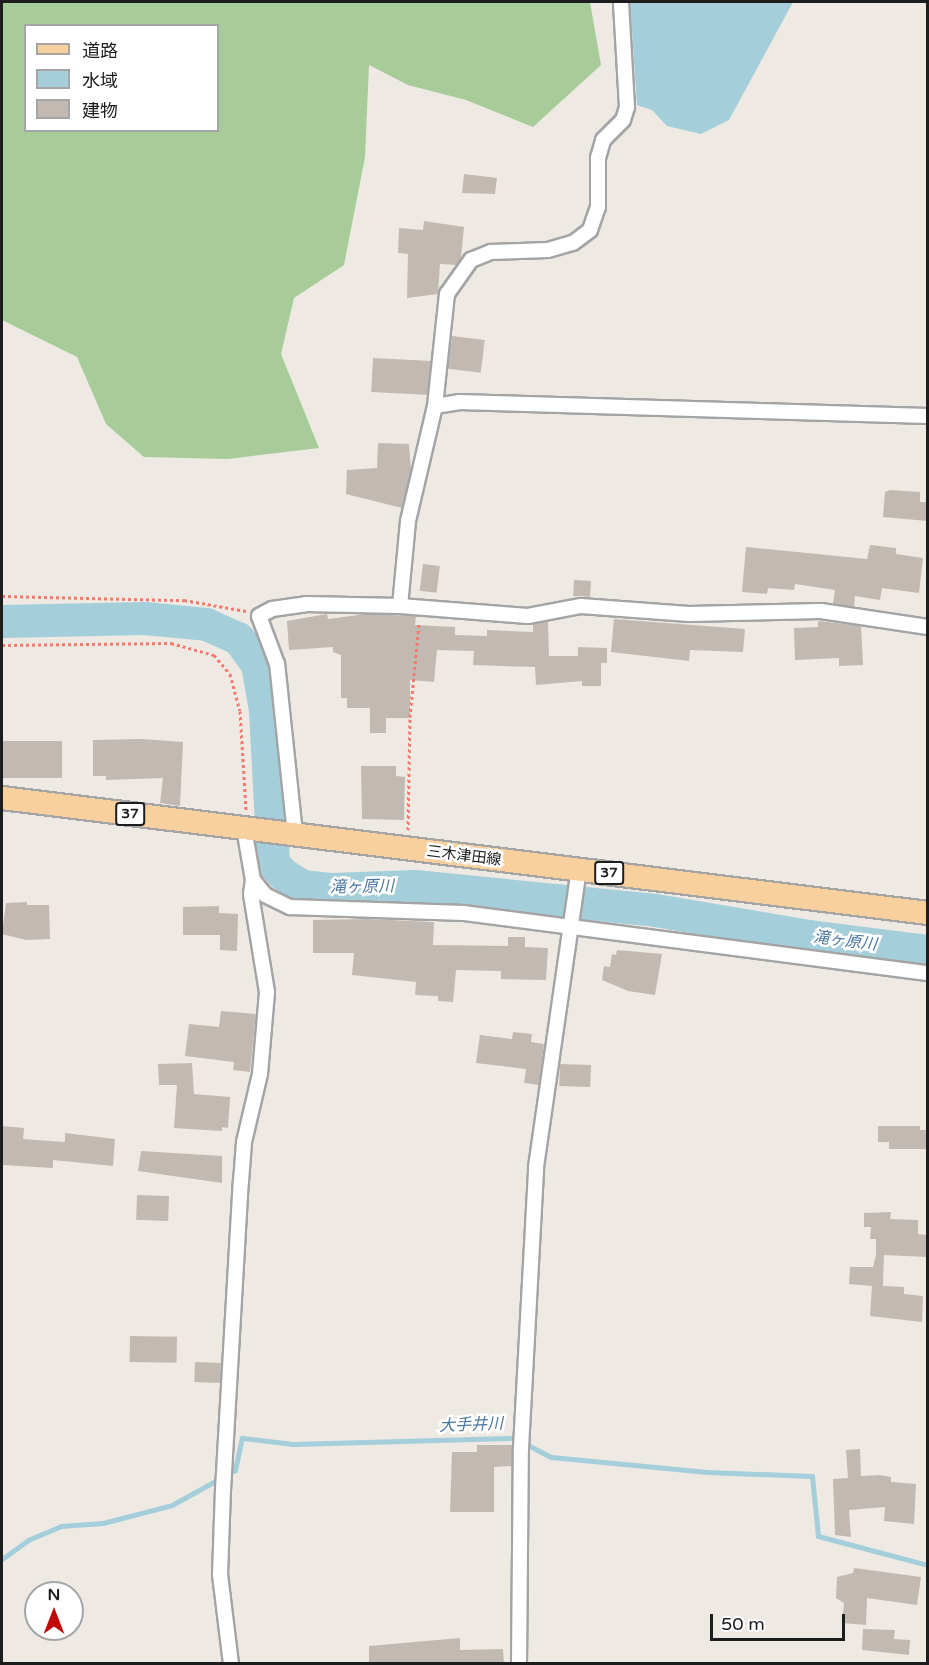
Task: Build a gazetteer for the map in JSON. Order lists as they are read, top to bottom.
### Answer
{
  "streets": {
    "main road": ["37", "三木津田線"]
  },
  "water": ["滝ヶ原川", "大手井川"],
  "legend": ["道路", "水域", "建物"],
  "scale_bar": "50 m",
  "north": "top"
}
